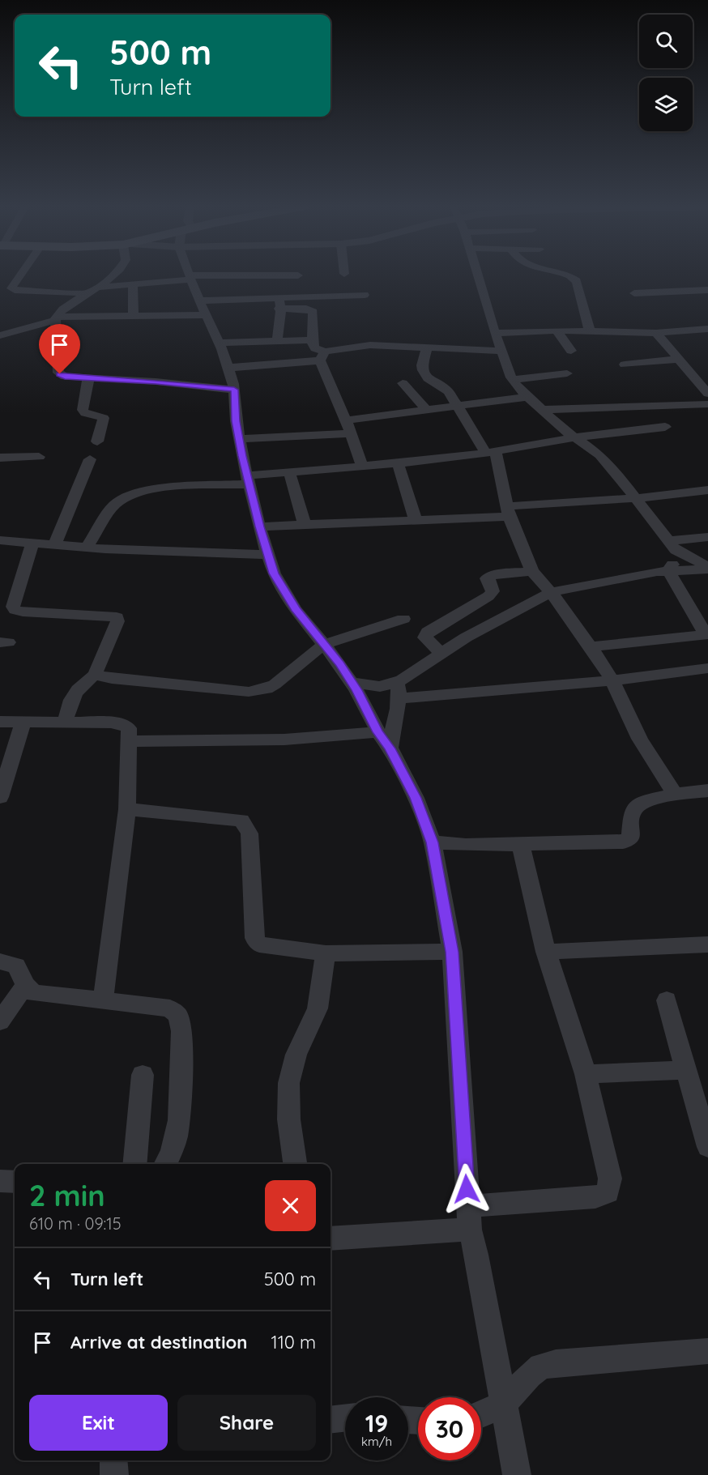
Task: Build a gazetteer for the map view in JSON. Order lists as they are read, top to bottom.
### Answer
{
  "page": {
    "turn": ["500 m", "Turn left"],
    "heading": ["2 min", "610 m · 09:15"],
    "list": [
      {
        "name": "Turn left",
        "value": "500 m"
      },
      {
        "name": "Arrive at destination",
        "value": "110 m"
      }
    ],
    "buttons": ["Exit", "Share"],
    "speed": "19 km/h",
    "limit": "30"
  }
}
